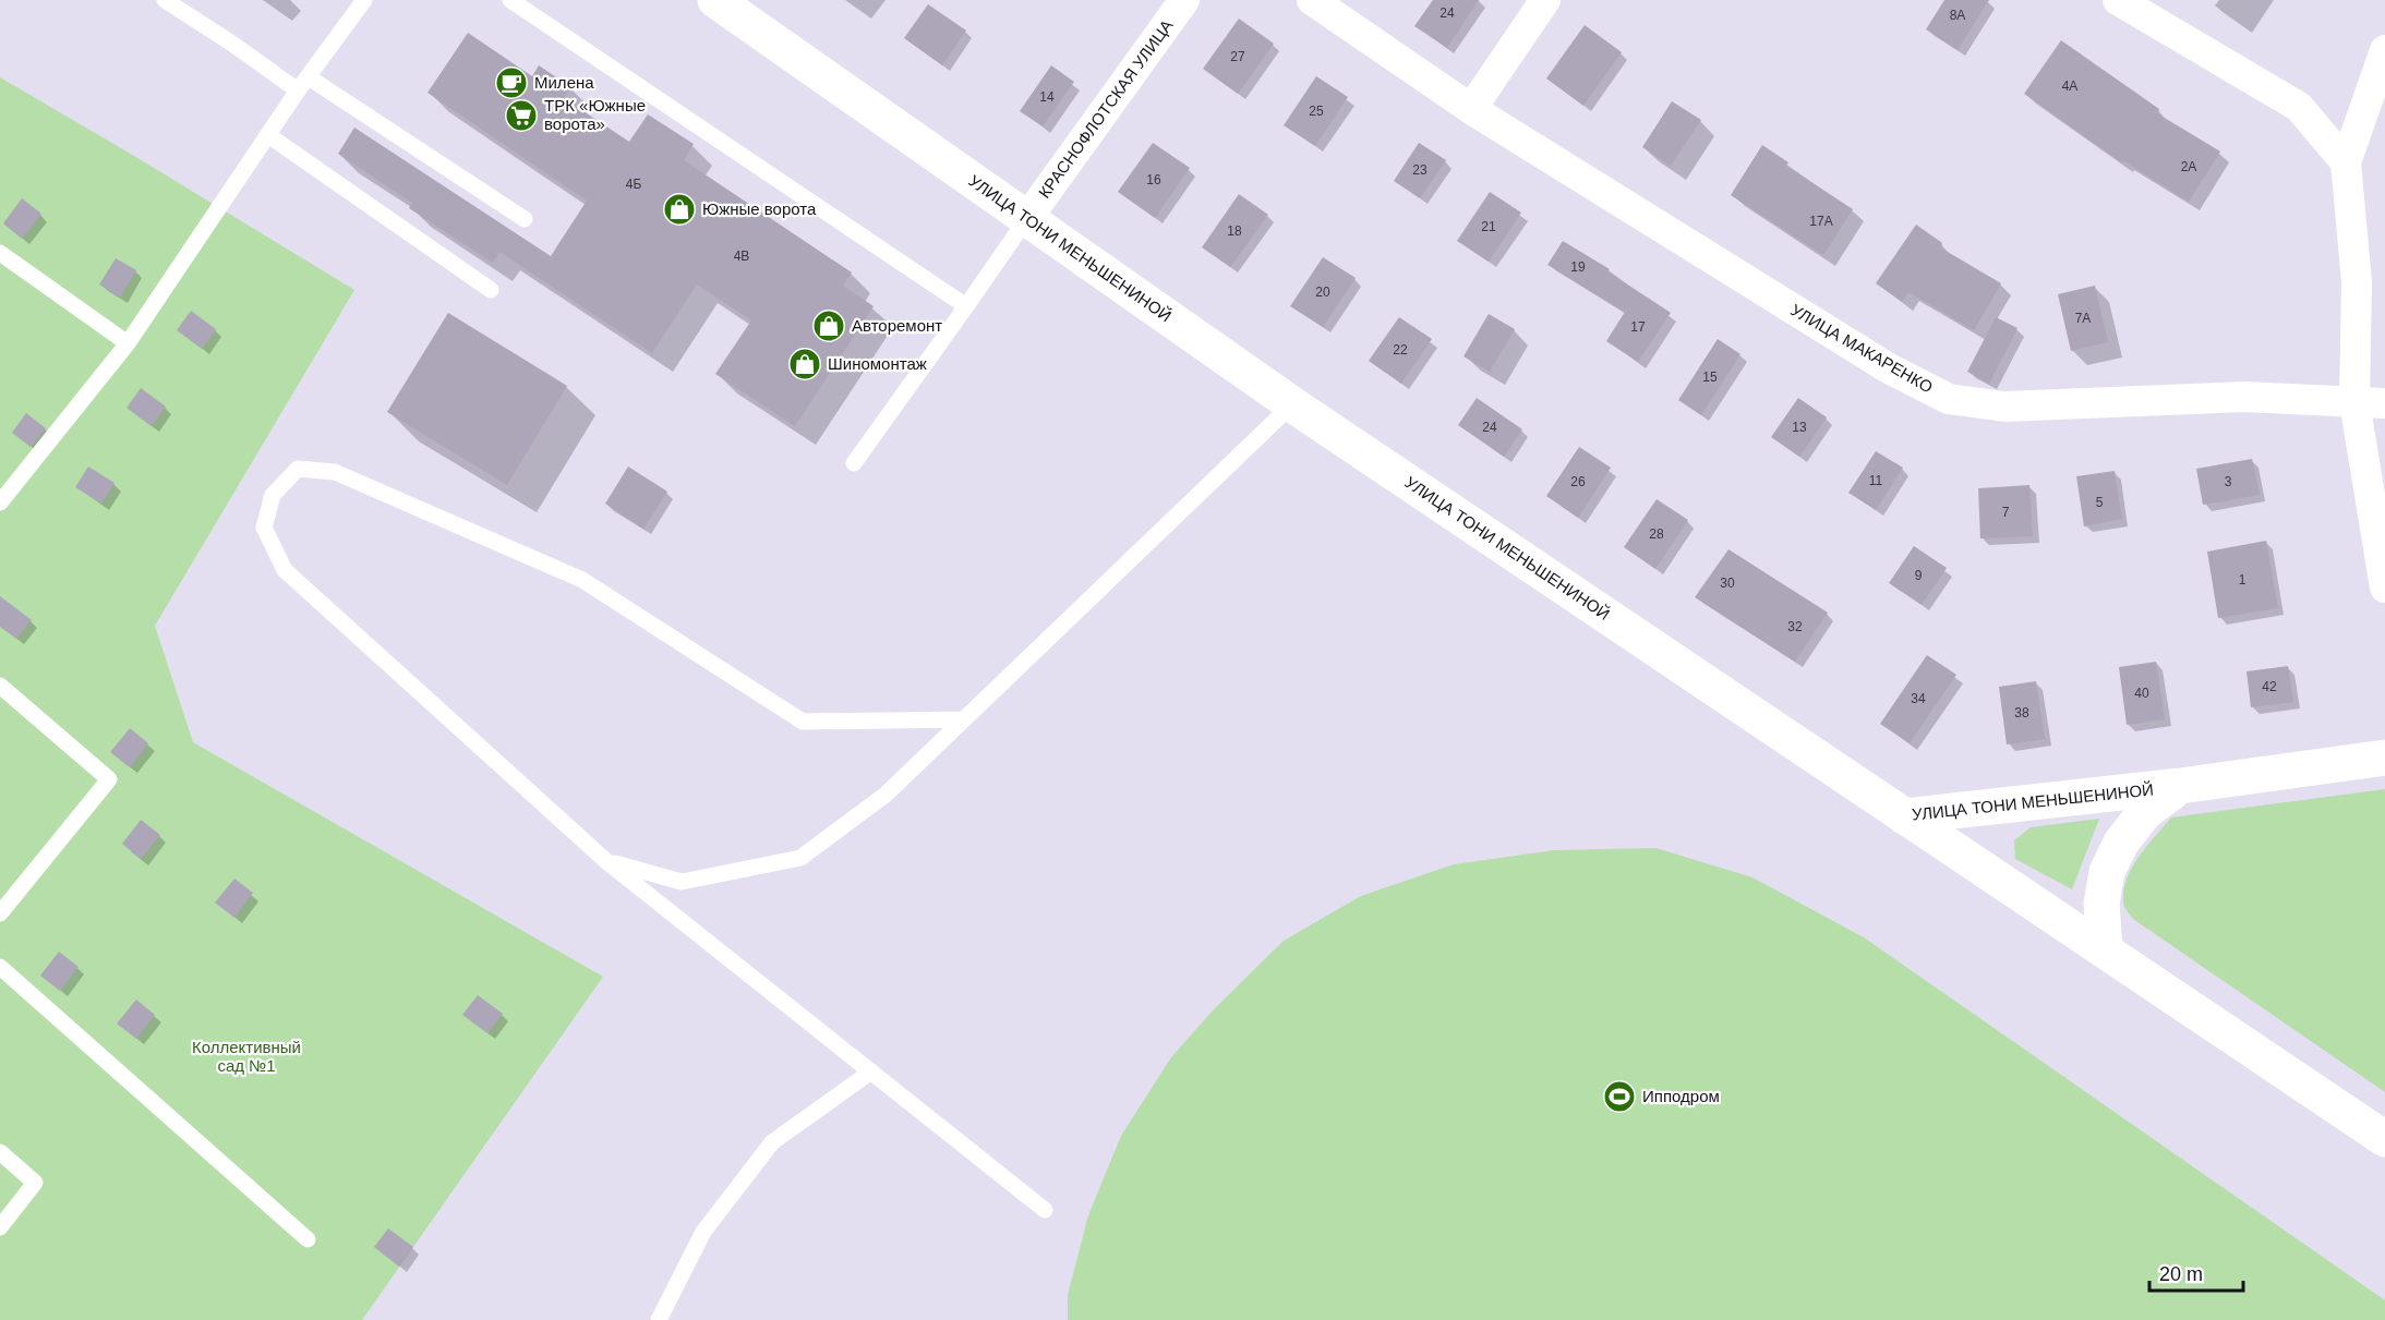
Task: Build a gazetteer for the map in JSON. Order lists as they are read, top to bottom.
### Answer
{
  "streets": {
    "main road": ["УЛИЦА ТОНИ МЕНЬШЕНИНОЙ"],
    "street": ["КРАСНОФЛОТСКАЯ УЛИЦА", "УЛИЦА МАКАРЕНКО"]
  },
  "crossings": [
    ["КРАСНОФЛОТСКАЯ УЛИЦА", "УЛИЦА ТОНИ МЕНЬШЕНИНОЙ"]
  ],
  "parks": ["Коллективный сад №1"],
  "places": {
    "cafe": ["Милена"],
    "supermarket": ["ТРК «Южные ворота»"],
    "shop": ["Южные ворота", "Авторемонт", "Шиномонтаж"],
    "sports": ["Ипподром"]
  },
  "house_numbers": [
    "24",
    "8А",
    "27",
    "4А",
    "14",
    "25",
    "2А",
    "23",
    "16",
    "4Б",
    "17А",
    "21",
    "18",
    "4В",
    "19",
    "20",
    "7А",
    "17",
    "22",
    "15",
    "24",
    "13",
    "11",
    "26",
    "3",
    "5",
    "7",
    "28",
    "9",
    "1",
    "30",
    "32",
    "42",
    "40",
    "34",
    "38"
  ],
  "scale_bar": "20 m"
}
